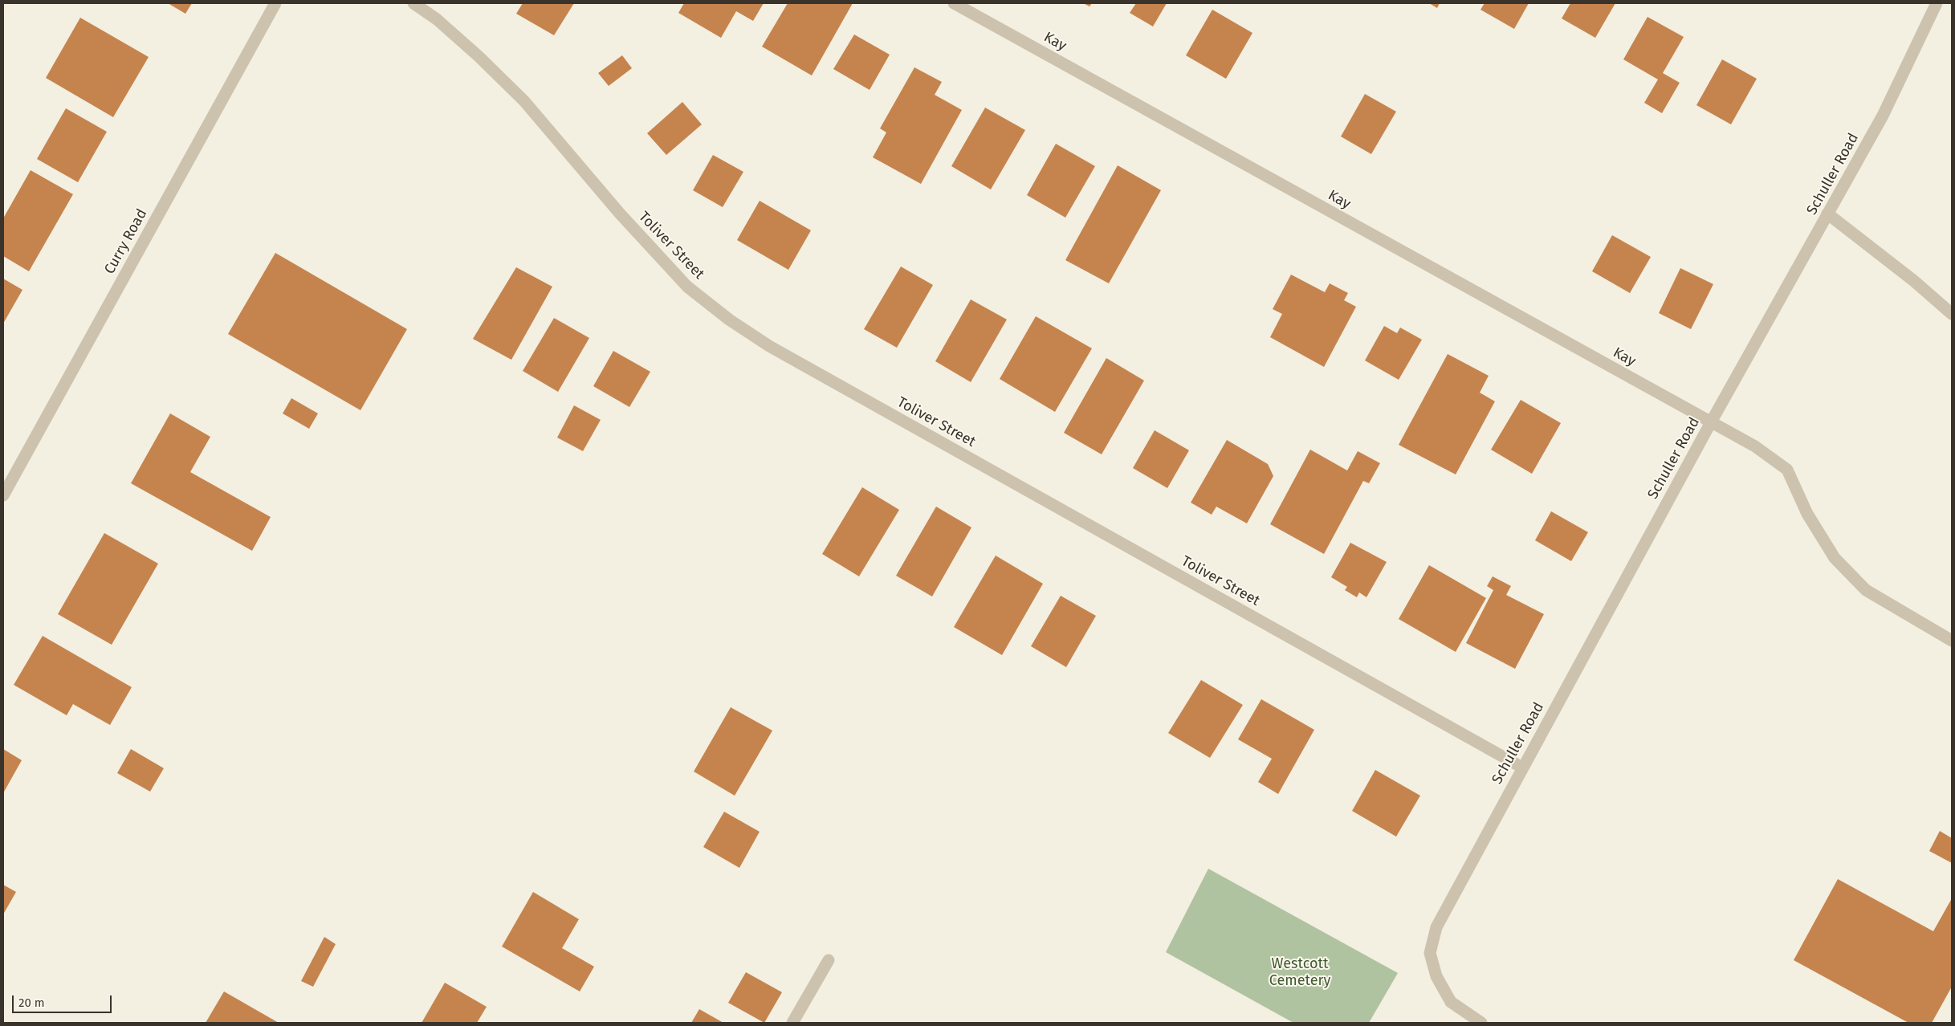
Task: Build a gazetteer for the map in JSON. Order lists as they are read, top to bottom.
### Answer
{
  "streets": {
    "street": [
      "Kay",
      "Schuller Road",
      "Curry Road",
      "Toliver Street"
    ]
  },
  "crossings": [
    ["Kay", "Schuller Road"],
    ["Schuller Road", "Toliver Street"]
  ],
  "parks": ["Westcott Cemetery"],
  "scale_bar": "20 m"
}
